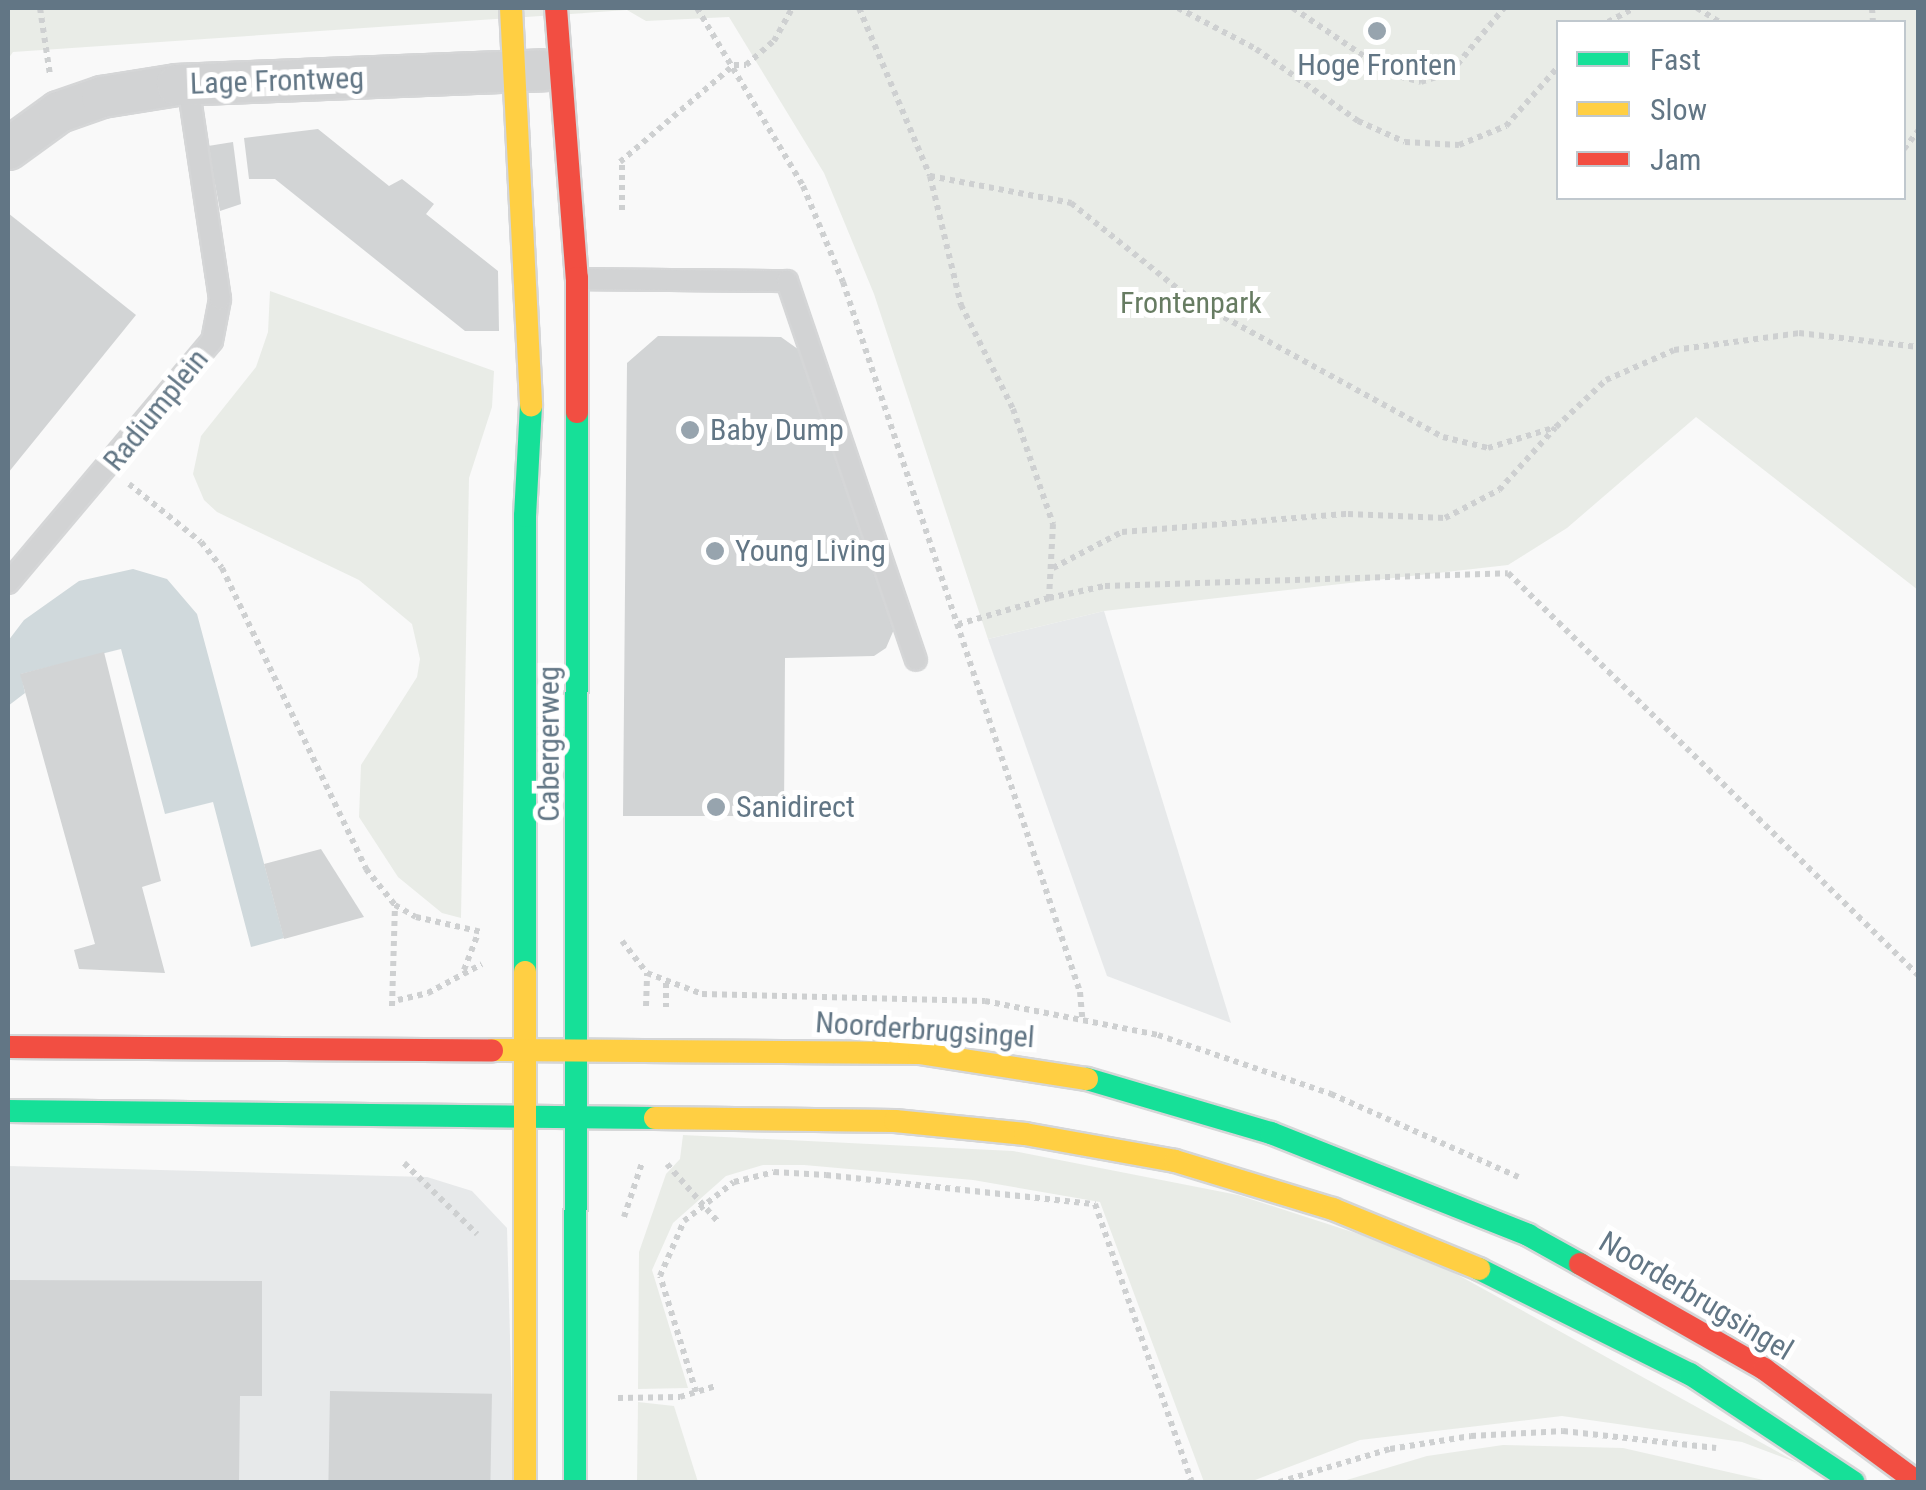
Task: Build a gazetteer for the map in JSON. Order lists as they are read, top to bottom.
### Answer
{
  "streets": {
    "main road": ["Cabergerweg", "Noorderbrugsingel"],
    "street": ["Lage Frontweg"],
    "lane": ["Radiumplein"]
  },
  "crossings": [
    ["Lage Frontweg", "Radiumplein"],
    ["Lage Frontweg", "Cabergerweg"],
    ["Cabergerweg", "Noorderbrugsingel"]
  ],
  "parks": ["Frontenpark"],
  "places": [
    "Hoge Fronten",
    "Baby Dump",
    "Young Living",
    "Sanidirect"
  ],
  "legend": ["Fast", "Slow", "Jam"]
}
